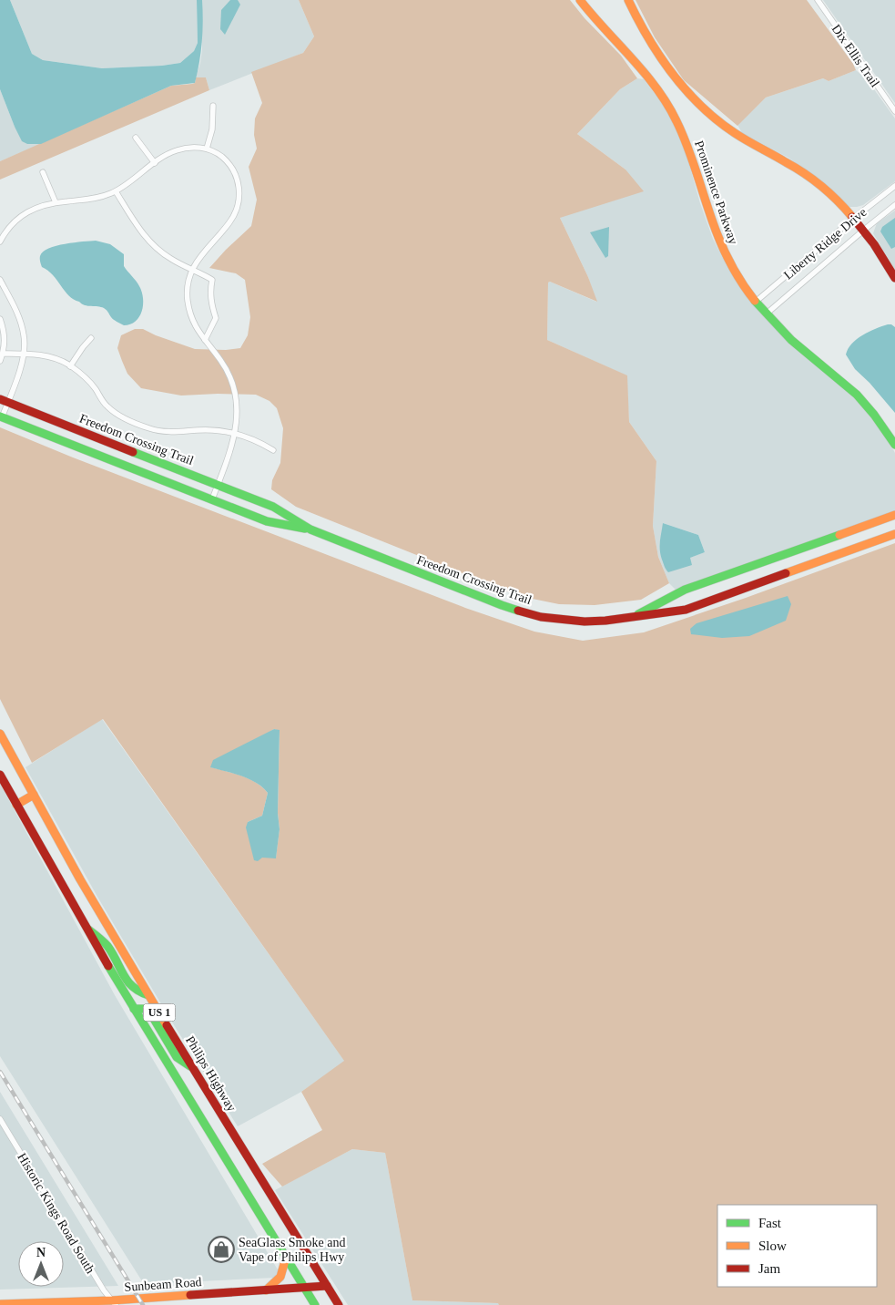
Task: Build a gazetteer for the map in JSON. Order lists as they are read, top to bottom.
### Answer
{
  "streets": {
    "street": [
      "Dix Ellis Trail",
      "Prominence Parkway",
      "Liberty Ridge Drive",
      "Freedom Crossing Trail",
      "US 1",
      "Philips Highway",
      "Historic Kings Road South",
      "Sunbeam Road"
    ]
  },
  "crossings": [
    ["Prominence Parkway", "Liberty Ridge Drive"],
    ["US 1", "Sunbeam Road"],
    ["Philips Highway", "Sunbeam Road"],
    ["Historic Kings Road South", "Sunbeam Road"]
  ],
  "places": {
    "shop": ["SeaGlass Smoke and Vape of Philips Hwy"]
  },
  "legend": ["Fast", "Slow", "Jam"],
  "north": "top"
}
